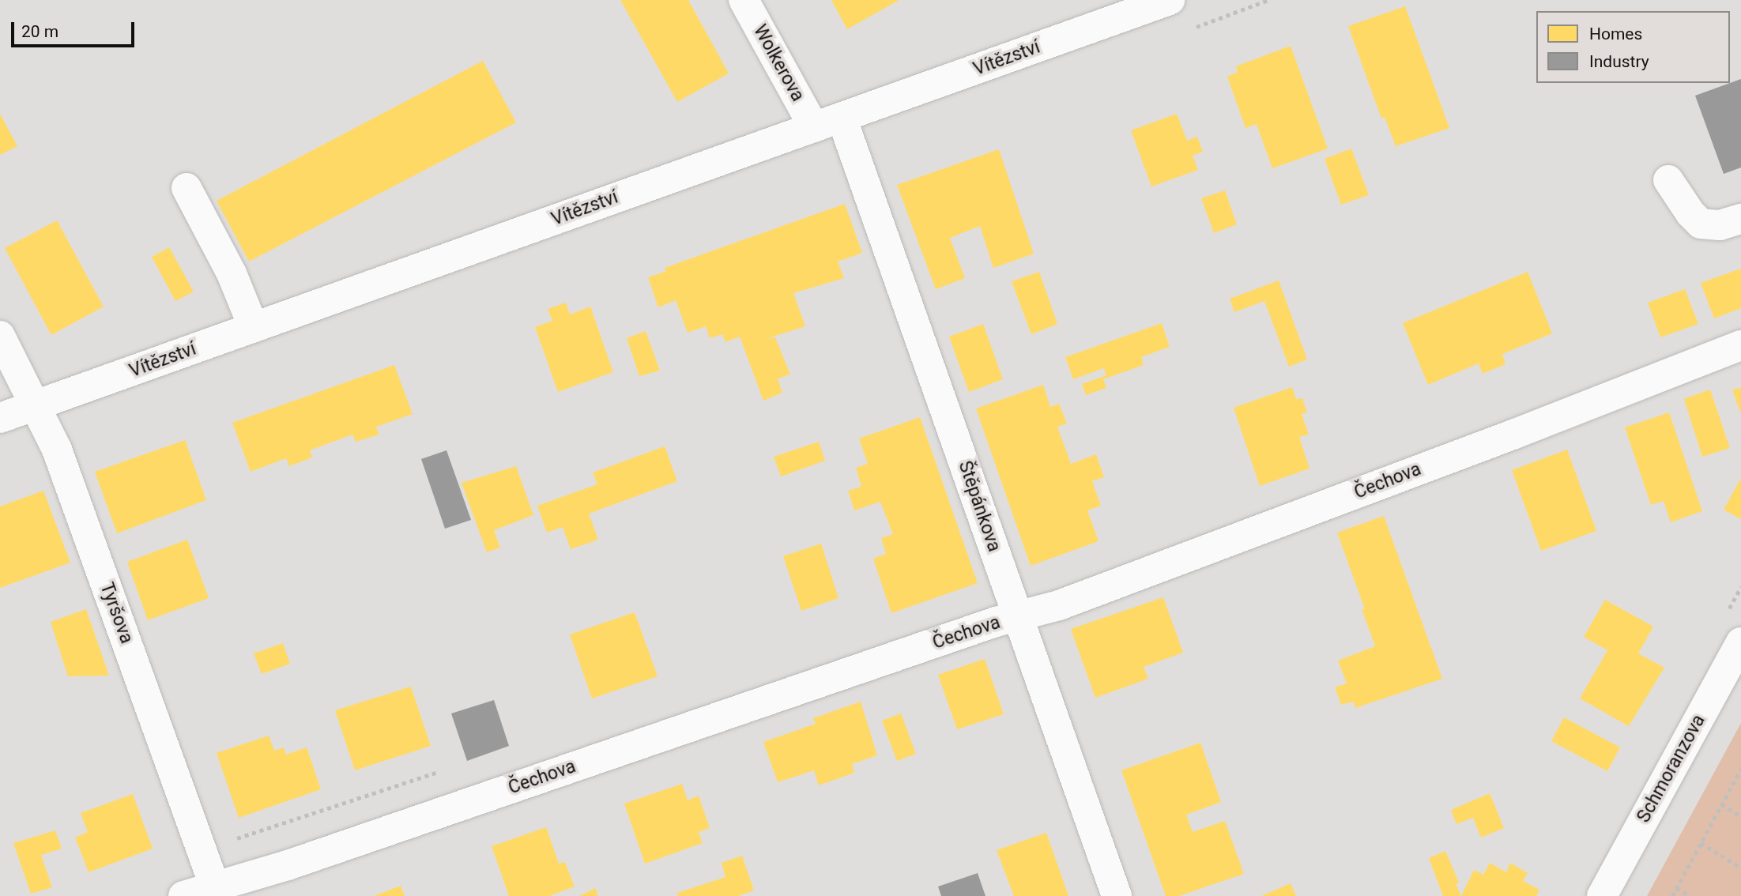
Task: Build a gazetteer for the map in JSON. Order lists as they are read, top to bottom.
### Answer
{
  "streets": {
    "street": [
      "Vítězství",
      "Wolkerova",
      "Čechova",
      "Štěpánkova",
      "Tyršova",
      "Schmoranzova"
    ]
  },
  "crossings": [
    ["Vítězství", "Wolkerova"],
    ["Vítězství", "Štěpánkova"],
    ["Vítězství", "Tyršova"],
    ["Wolkerova", "Štěpánkova"],
    ["Čechova", "Štěpánkova"],
    ["Čechova", "Tyršova"]
  ],
  "legend": ["Homes", "Industry"],
  "scale_bar": "20 m"
}
